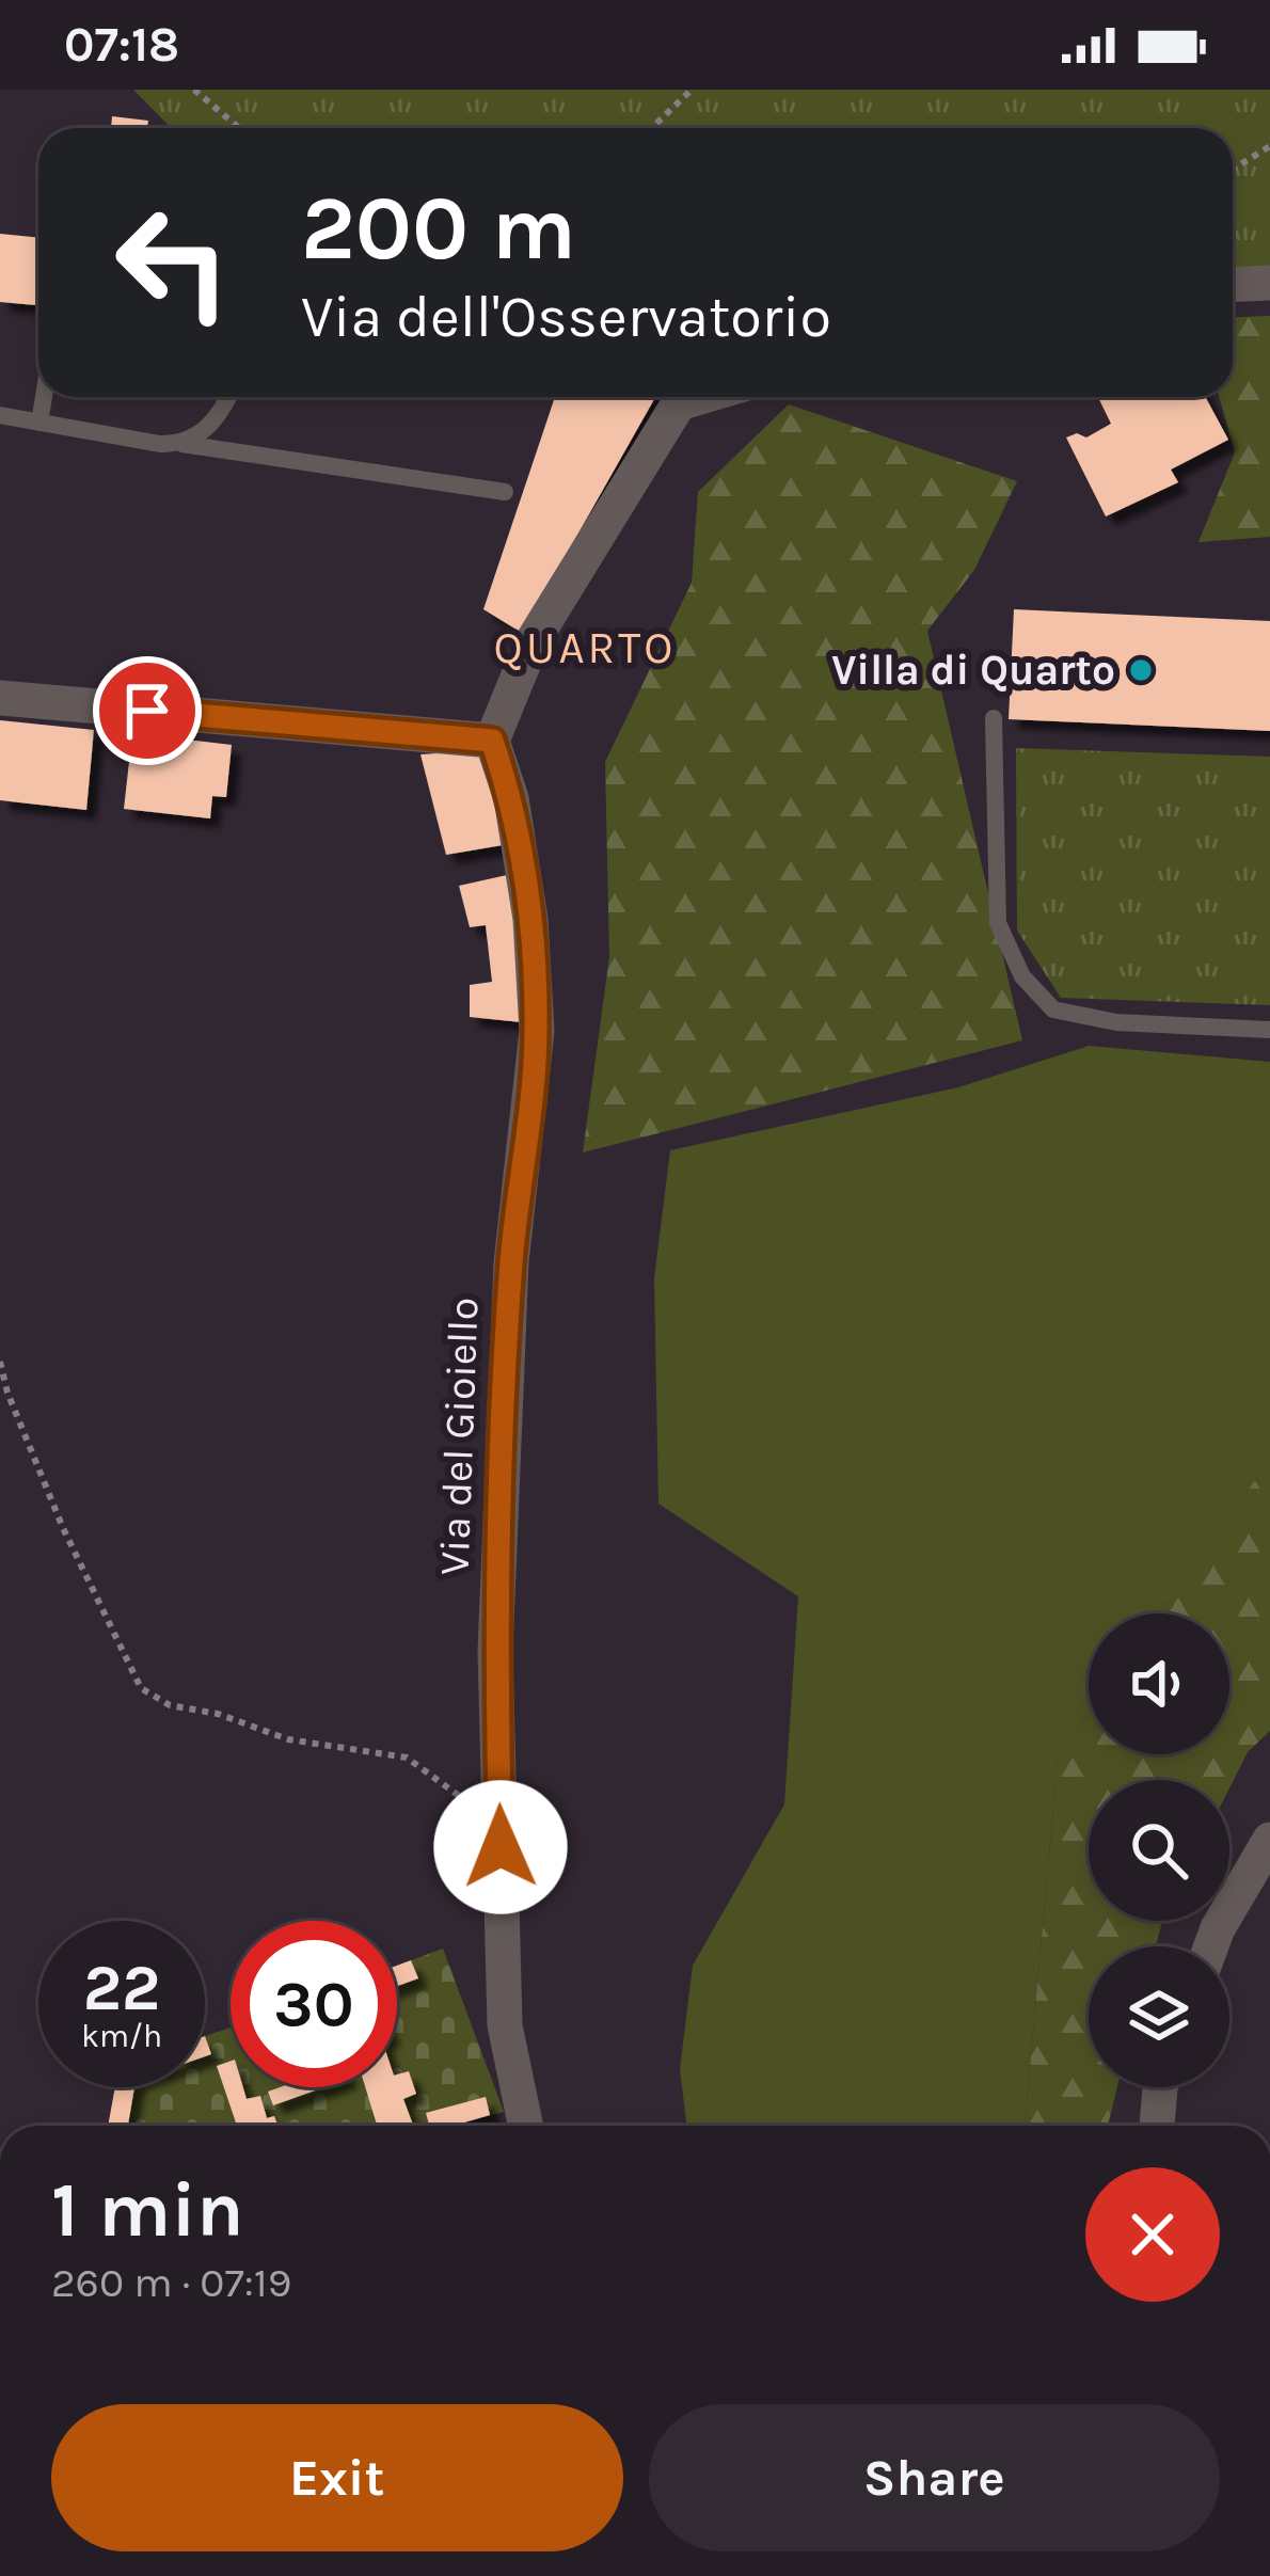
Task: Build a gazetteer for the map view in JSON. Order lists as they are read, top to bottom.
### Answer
{
  "streets": {
    "street": ["Via del Gioiello"]
  },
  "districts": ["QUARTO"],
  "places": ["Villa di Quarto"],
  "page": {
    "status": "07:18",
    "turn": ["200 m", "Via dell'Osservatorio"],
    "speed": "22 km/h",
    "limit": "30",
    "heading": ["1 min", "260 m · 07:19"],
    "buttons": ["Exit", "Share"]
  }
}
